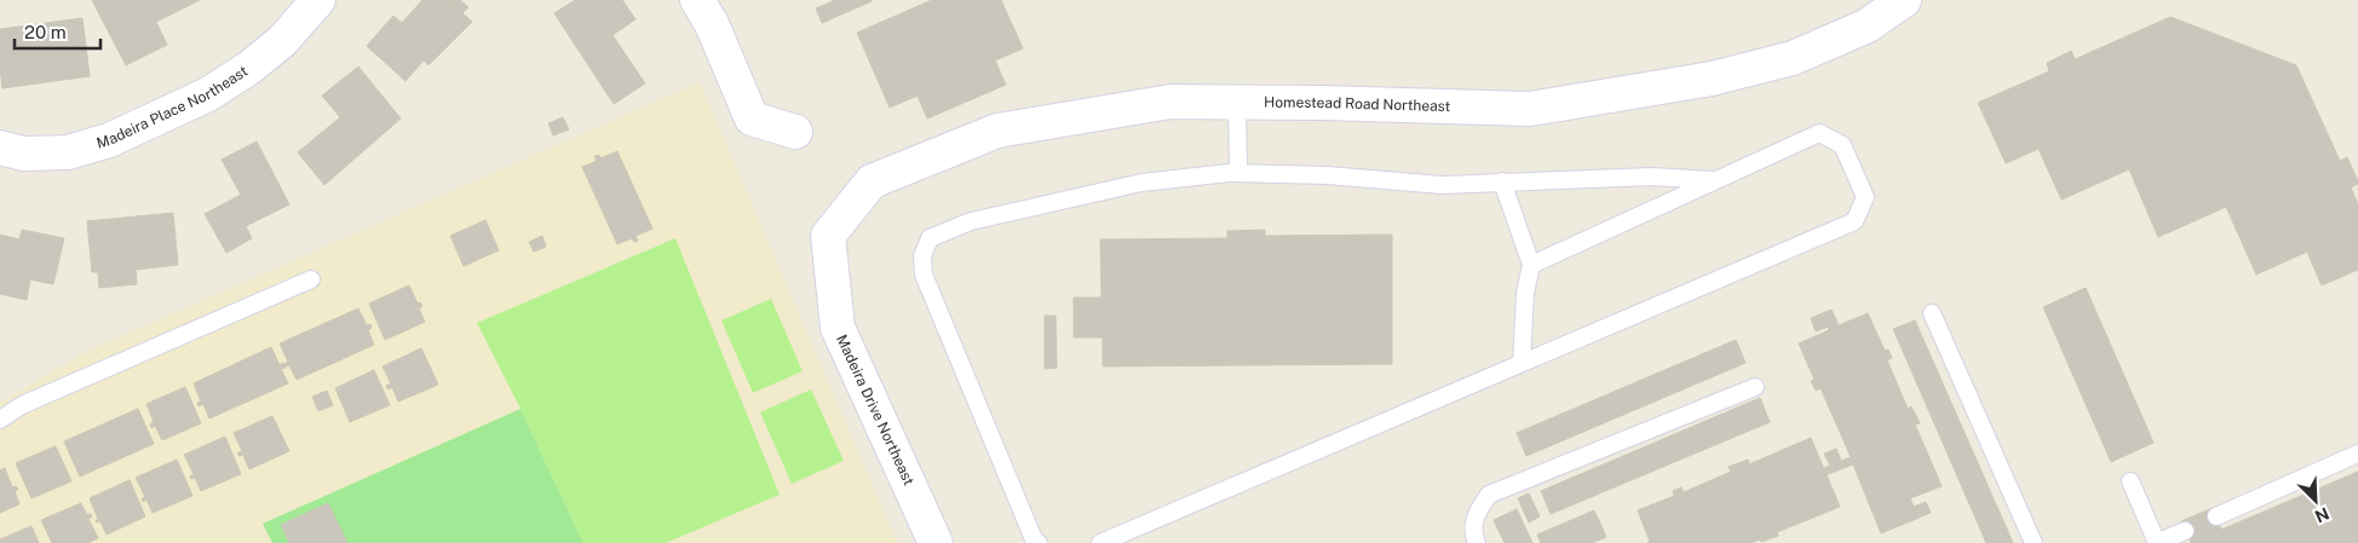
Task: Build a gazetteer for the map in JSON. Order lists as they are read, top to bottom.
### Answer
{
  "streets": {
    "street": ["Homestead Road Northeast", "Madeira Place Northeast", "Madeira Drive Northeast"]
  },
  "crossings": [
    ["Homestead Road Northeast", "Madeira Drive Northeast"]
  ],
  "scale_bar": "20 m",
  "north": "bottom right"
}
